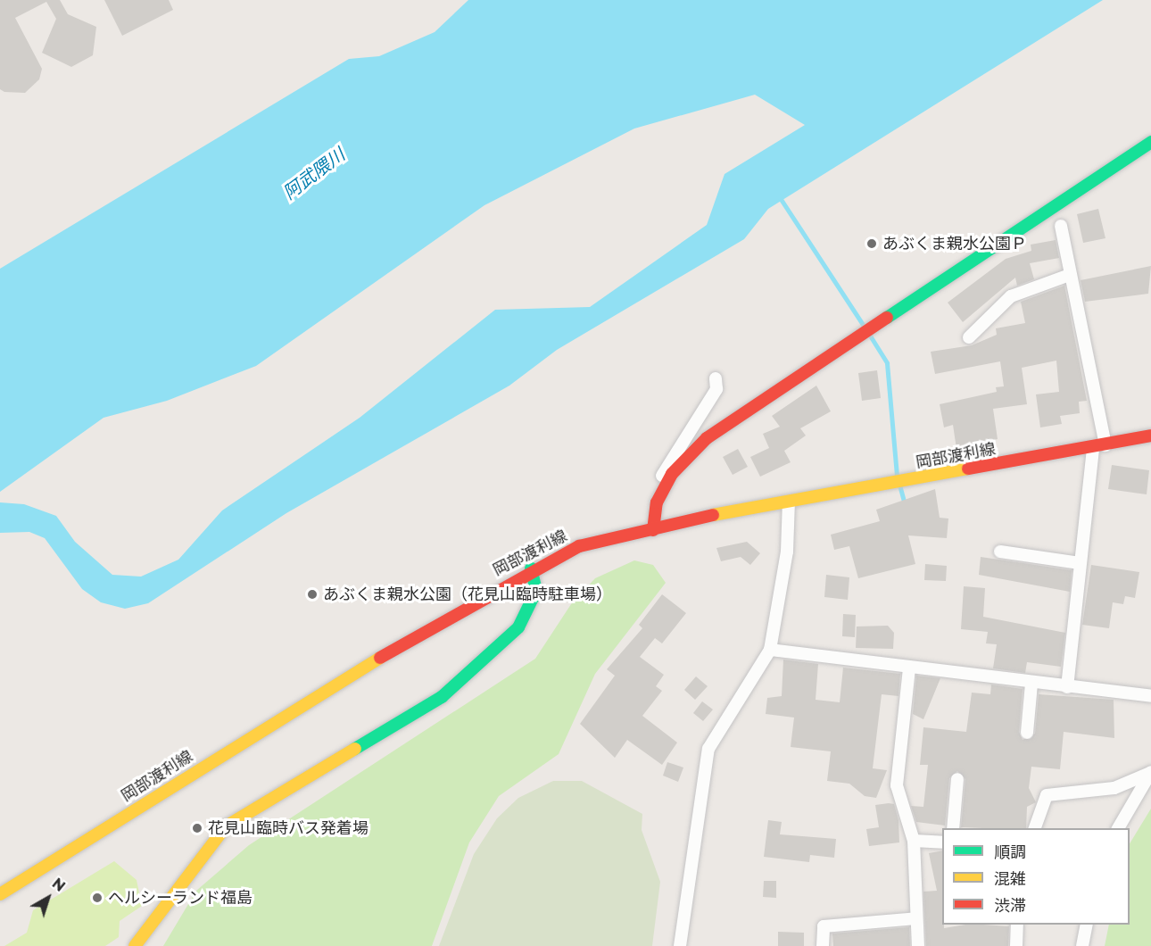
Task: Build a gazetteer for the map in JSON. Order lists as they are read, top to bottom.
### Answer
{
  "streets": {
    "main road": ["岡部渡利線"]
  },
  "water": ["阿武隈川"],
  "places": [
    "あぶくま親水公園Ｐ",
    "あぶくま親水公園（花見山臨時駐車場）",
    "花見山臨時バス発着場",
    "ヘルシーランド福島"
  ],
  "legend": ["順調", "混雑", "渋滞"],
  "north": "top right"
}
